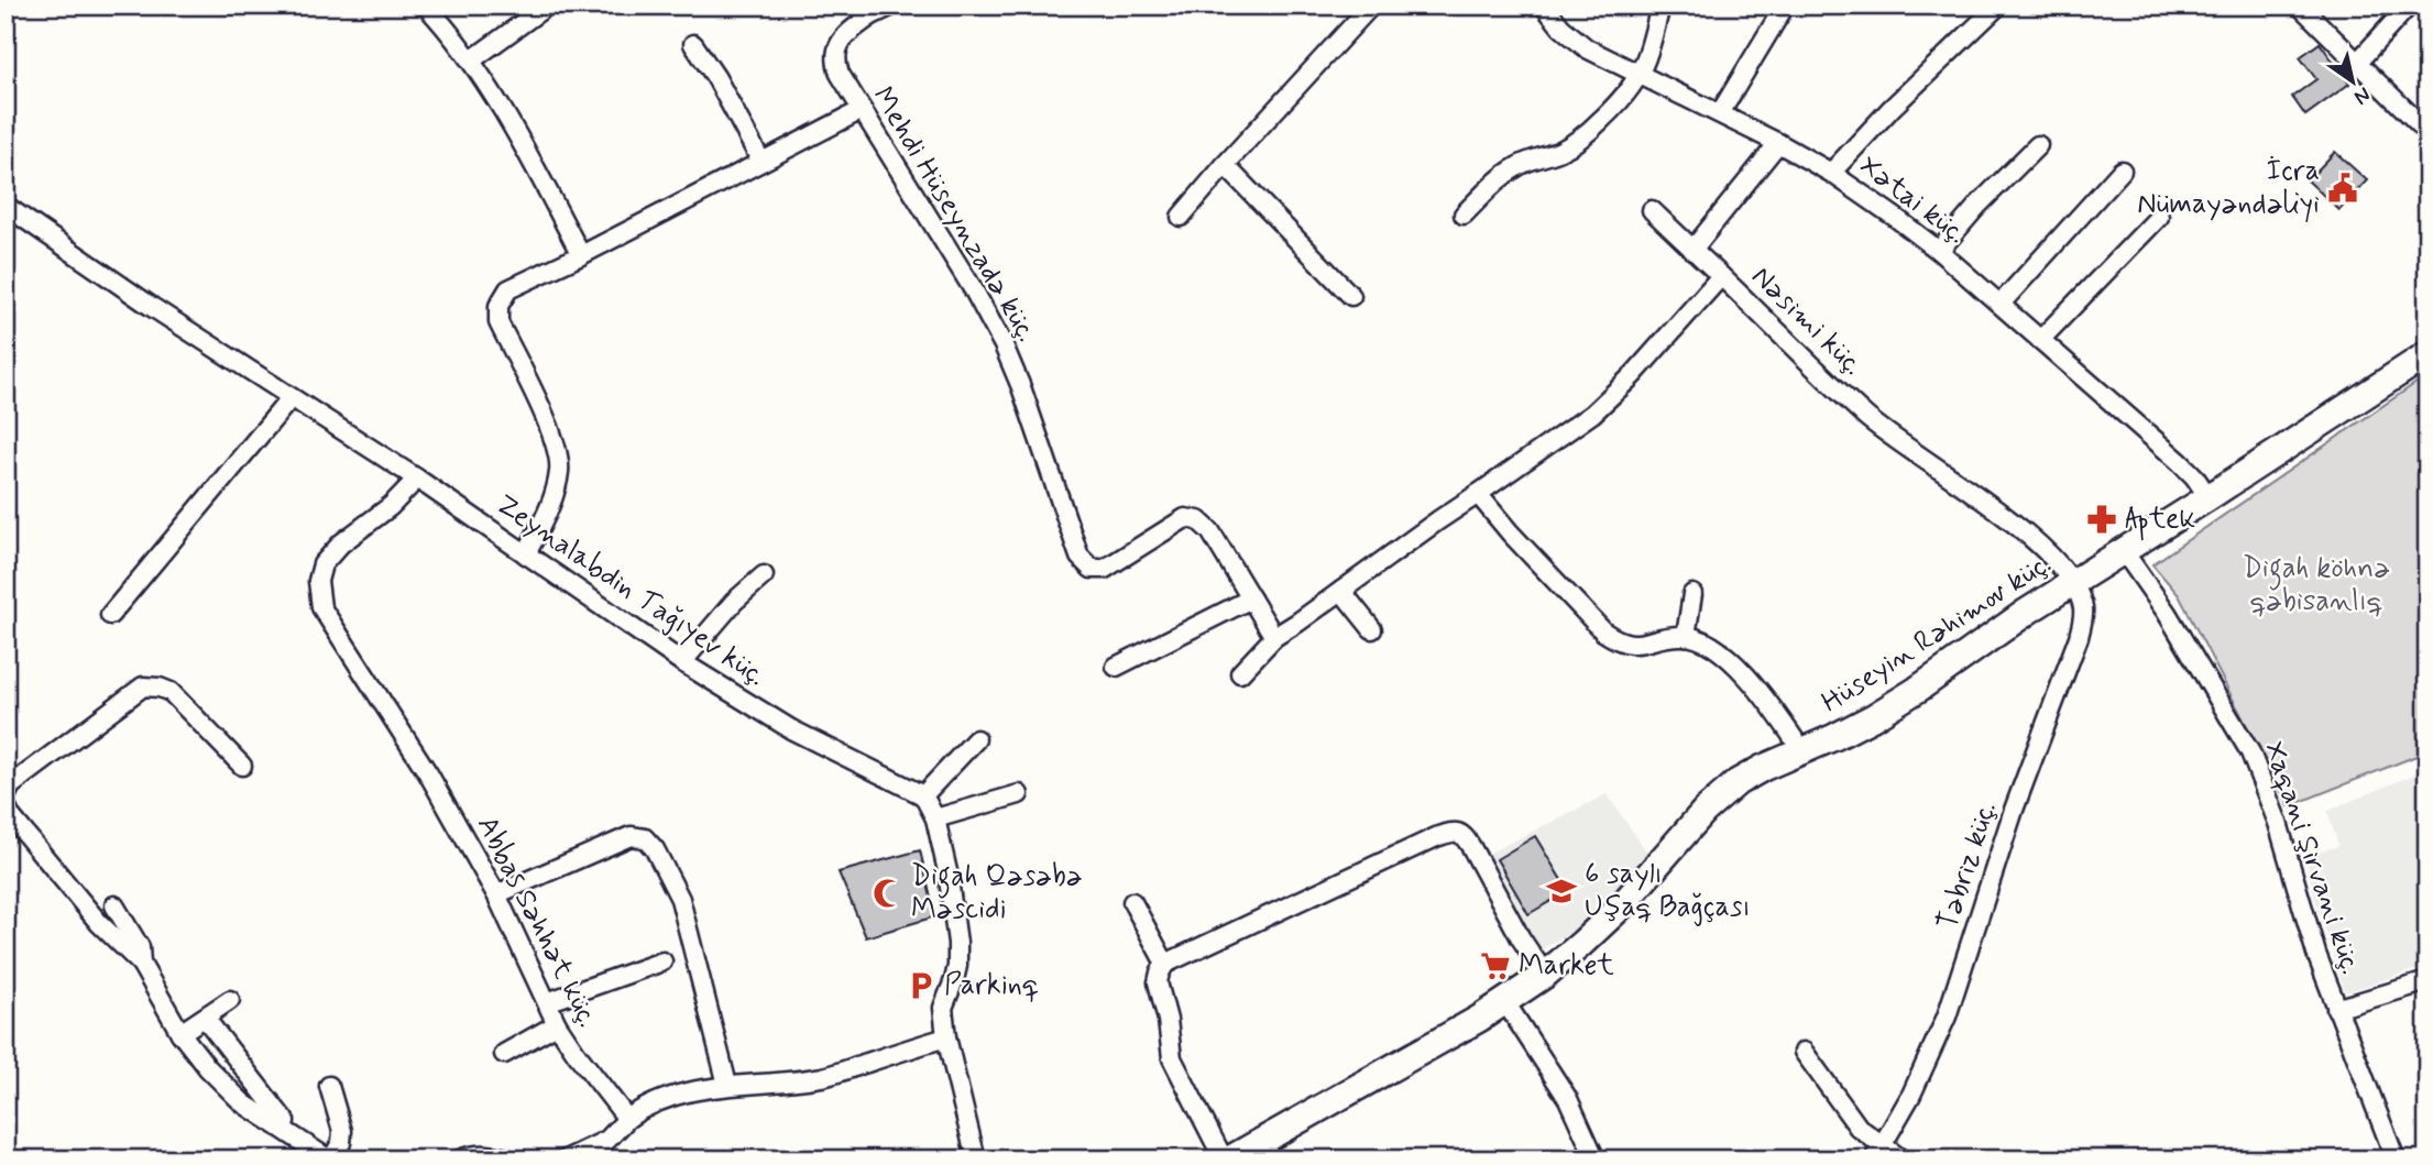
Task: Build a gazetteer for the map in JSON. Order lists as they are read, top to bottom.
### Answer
{
  "streets": {
    "main road": ["Hüseyin Rəhimov küç."],
    "street": [
      "Xətai küç.",
      "Mehdi Hüseynzadə küç.",
      "Nəsimi küç.",
      "Zeynalabdin Tağıyev küç.",
      "Xaqani Şirvani küç.",
      "Təbriz küç.",
      "Abbas Səhhət küç."
    ]
  },
  "crossings": [
    ["Xətai küç.", "Hüseyin Rəhimov küç."],
    ["Nəsimi küç.", "Hüseyin Rəhimov küç."],
    ["Nəsimi küç.", "Təbriz küç."],
    ["Zeynalabdin Tağıyev küç.", "Abbas Səhhət küç."],
    ["Hüseyin Rəhimov küç.", "Xaqani Şirvani küç."],
    ["Hüseyin Rəhimov küç.", "Təbriz küç."]
  ],
  "parks": ["Digah köhnə qəbisanlıq"],
  "places": {
    "public building": ["İcra Nümayəndəliyi"],
    "pharmacy": ["Aptek"],
    "school or university": ["6 saylı Uşaq Bağçası"],
    "mosque": ["Digah Qəsəbə Məscidi"],
    "supermarket": ["Market"],
    "parking": ["Parkinq"]
  },
  "north": "bottom right"
}
